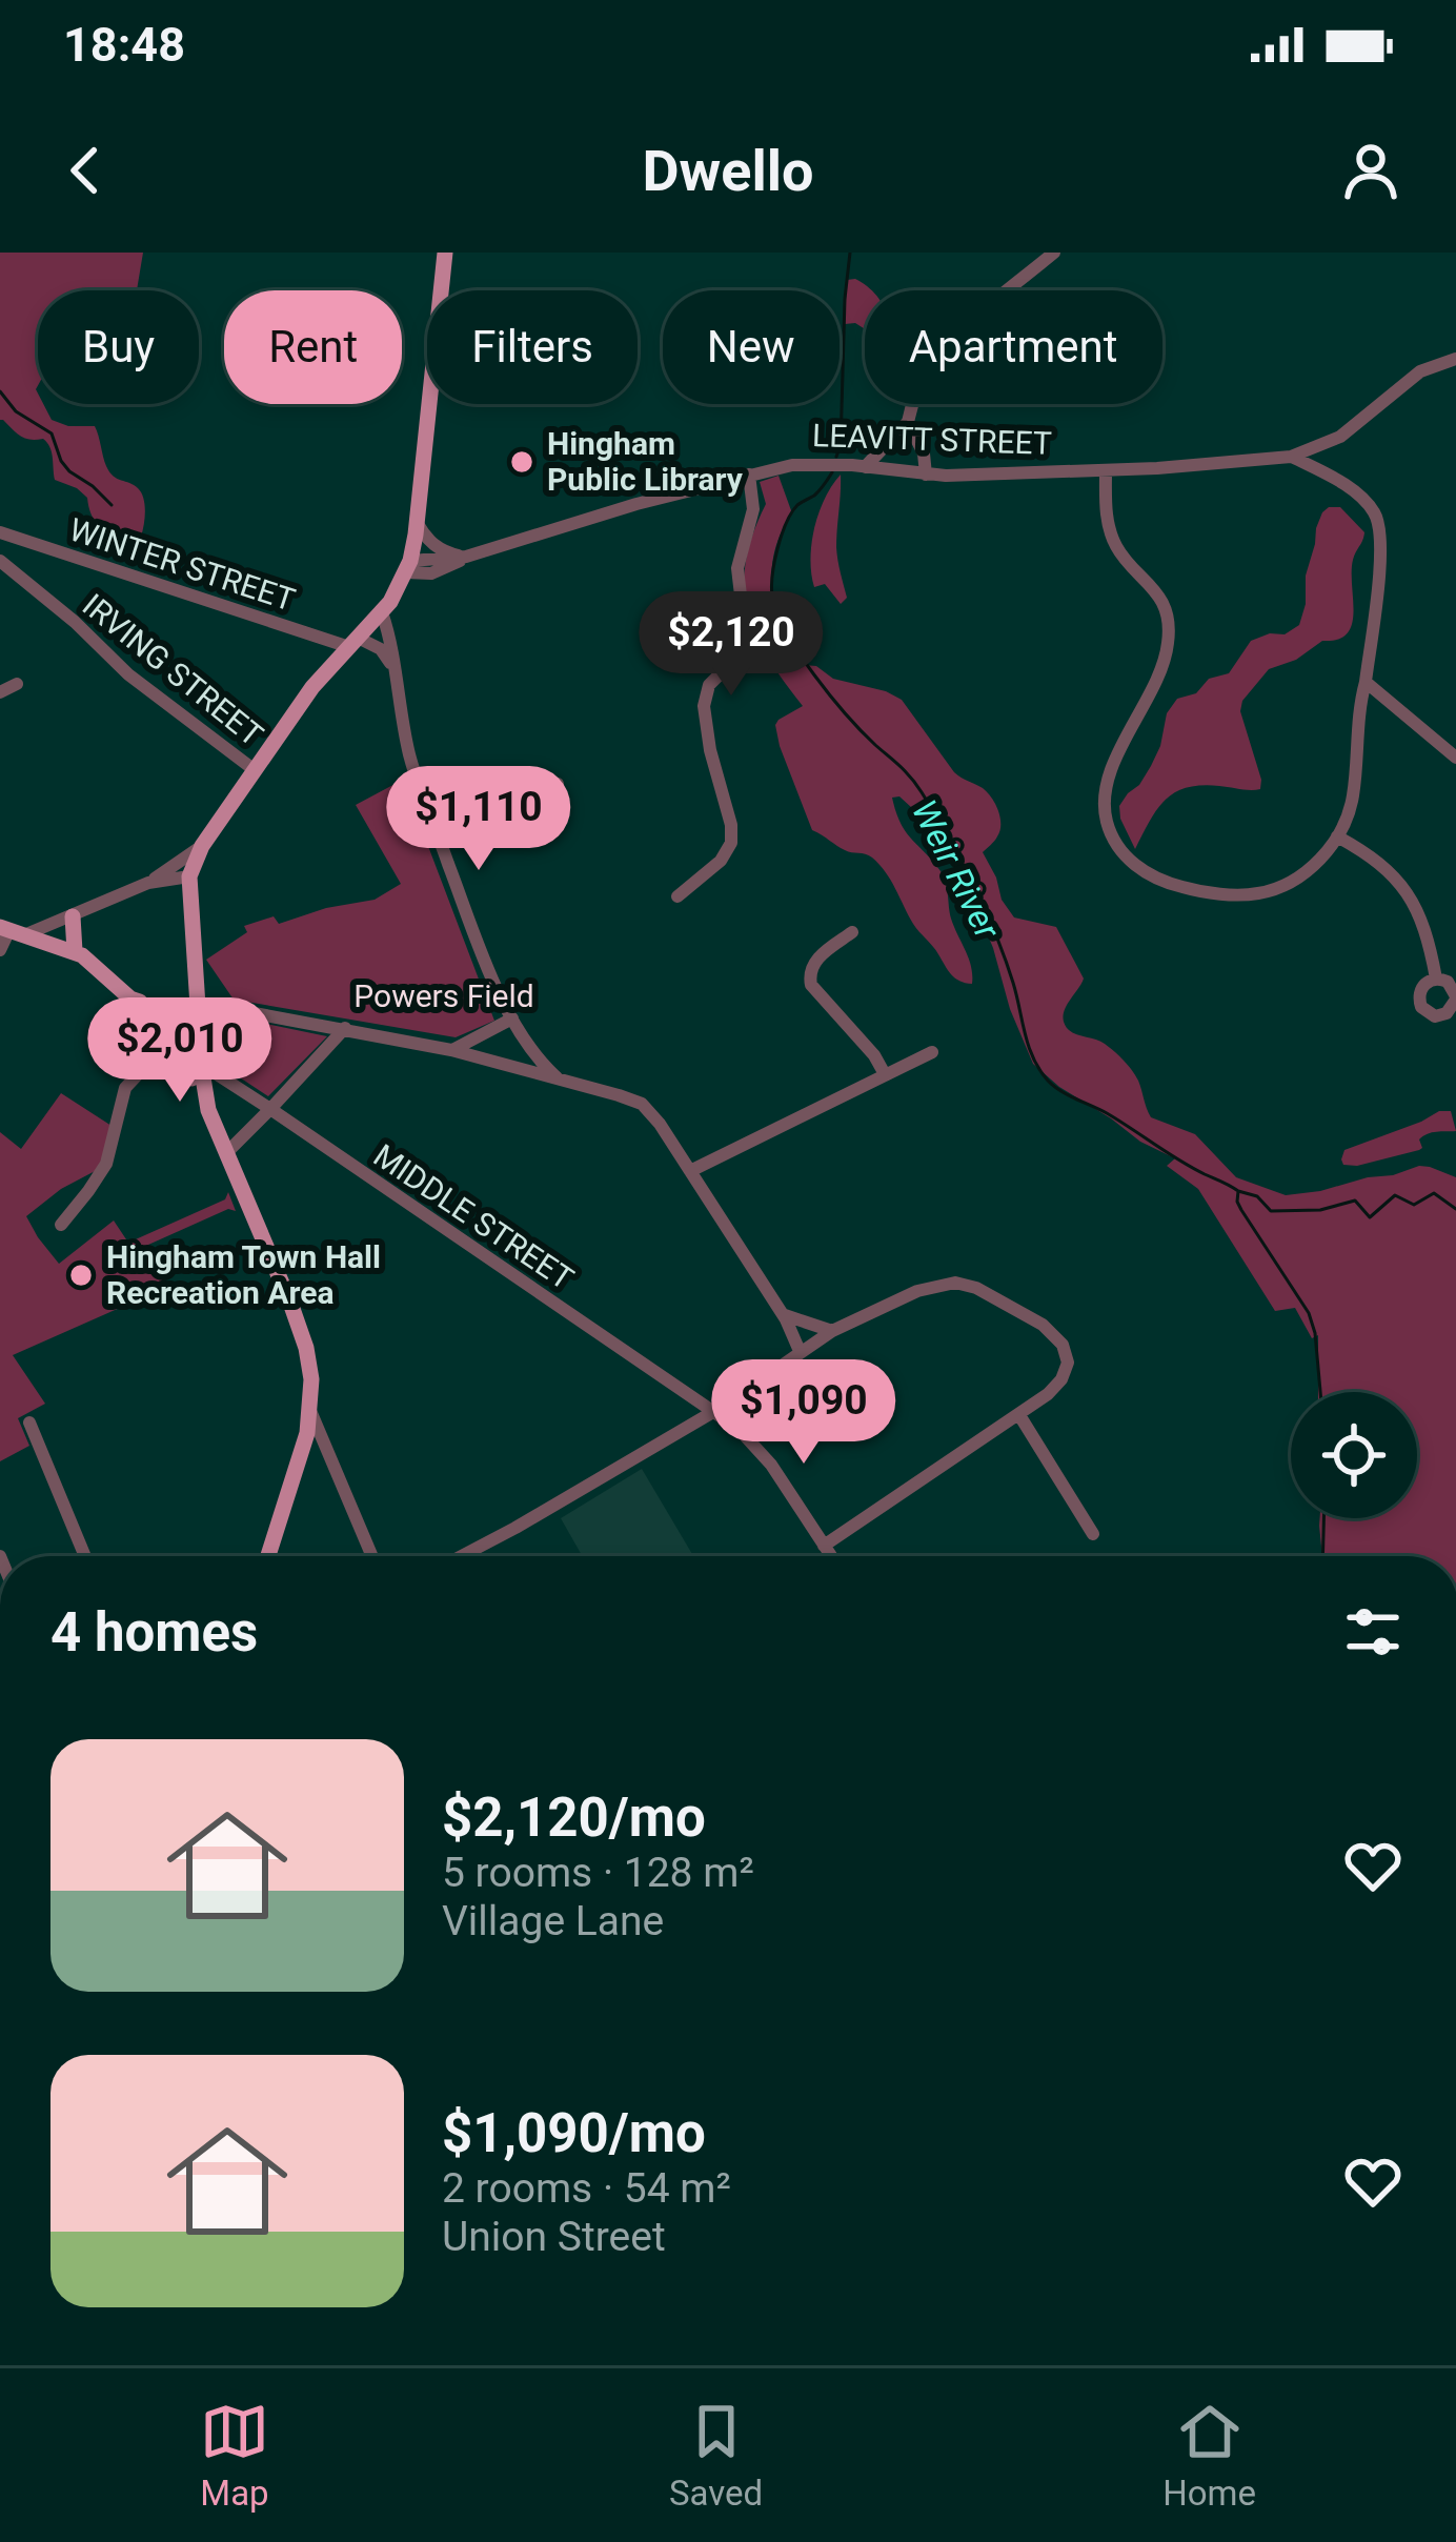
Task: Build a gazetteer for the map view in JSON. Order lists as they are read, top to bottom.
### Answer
{
  "streets": {
    "street": [
      "LEAVITT STREET",
      "WINTER STREET",
      "IRVING STREET",
      "MIDDLE STREET"
    ]
  },
  "water": ["Weir River"],
  "parks": ["Powers Field"],
  "places": ["Hingham Public Library", "Hingham Town Hall Recreation Area"],
  "page": {
    "status": "18:48",
    "header": "Dwello",
    "chip": [
      "Buy",
      "Rent",
      "Filters",
      "New",
      "Apartment"
    ],
    "price": [
      "$2,120",
      "$1,110",
      "$2,010",
      "$1,090"
    ],
    "heading": "4 homes",
    "list": [
      {
        "name": "$2,120/mo",
        "note": "5 rooms · 128 m² · Village Lane"
      },
      {
        "name": "$1,090/mo",
        "note": "2 rooms · 54 m² · Union Street"
      }
    ],
    "tabs": ["Map", "Saved", "Home"]
  }
}
